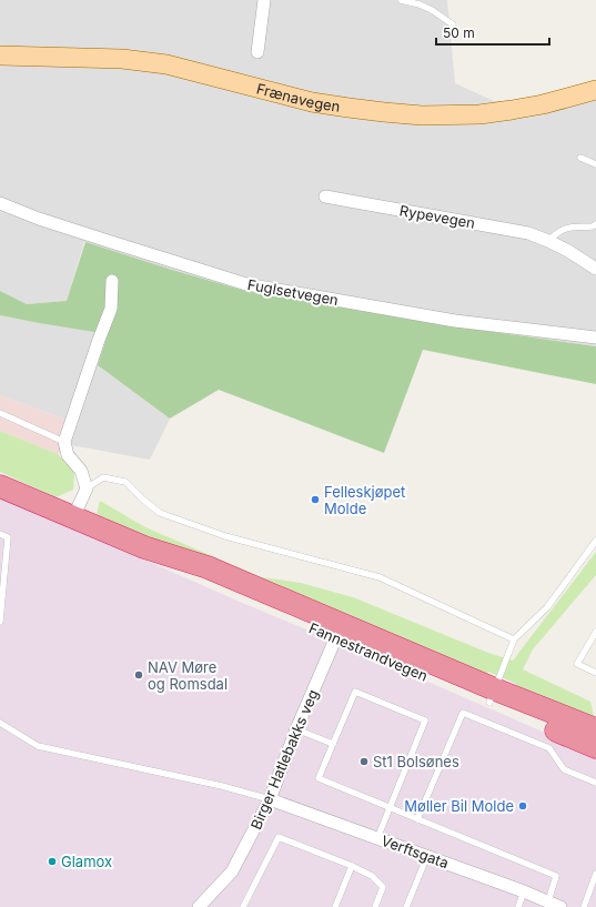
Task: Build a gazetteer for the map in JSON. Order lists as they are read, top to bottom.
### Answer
{
  "streets": {
    "highway": ["Fannestrandvegen"],
    "main road": ["Frænavegen"],
    "street": [
      "Rypevegen",
      "Fuglsetvegen",
      "Birger Hatlebakks veg",
      "Verftsgata"
    ]
  },
  "crossings": [
    ["Fannestrandvegen", "Birger Hatlebakks veg"],
    ["Birger Hatlebakks veg", "Verftsgata"]
  ],
  "places": [
    "Felleskjøpet Molde",
    "NAV Møre og Romsdal",
    "St1 Bolsønes",
    "Møller Bil Molde",
    "Glamox"
  ],
  "scale_bar": "50 m"
}
